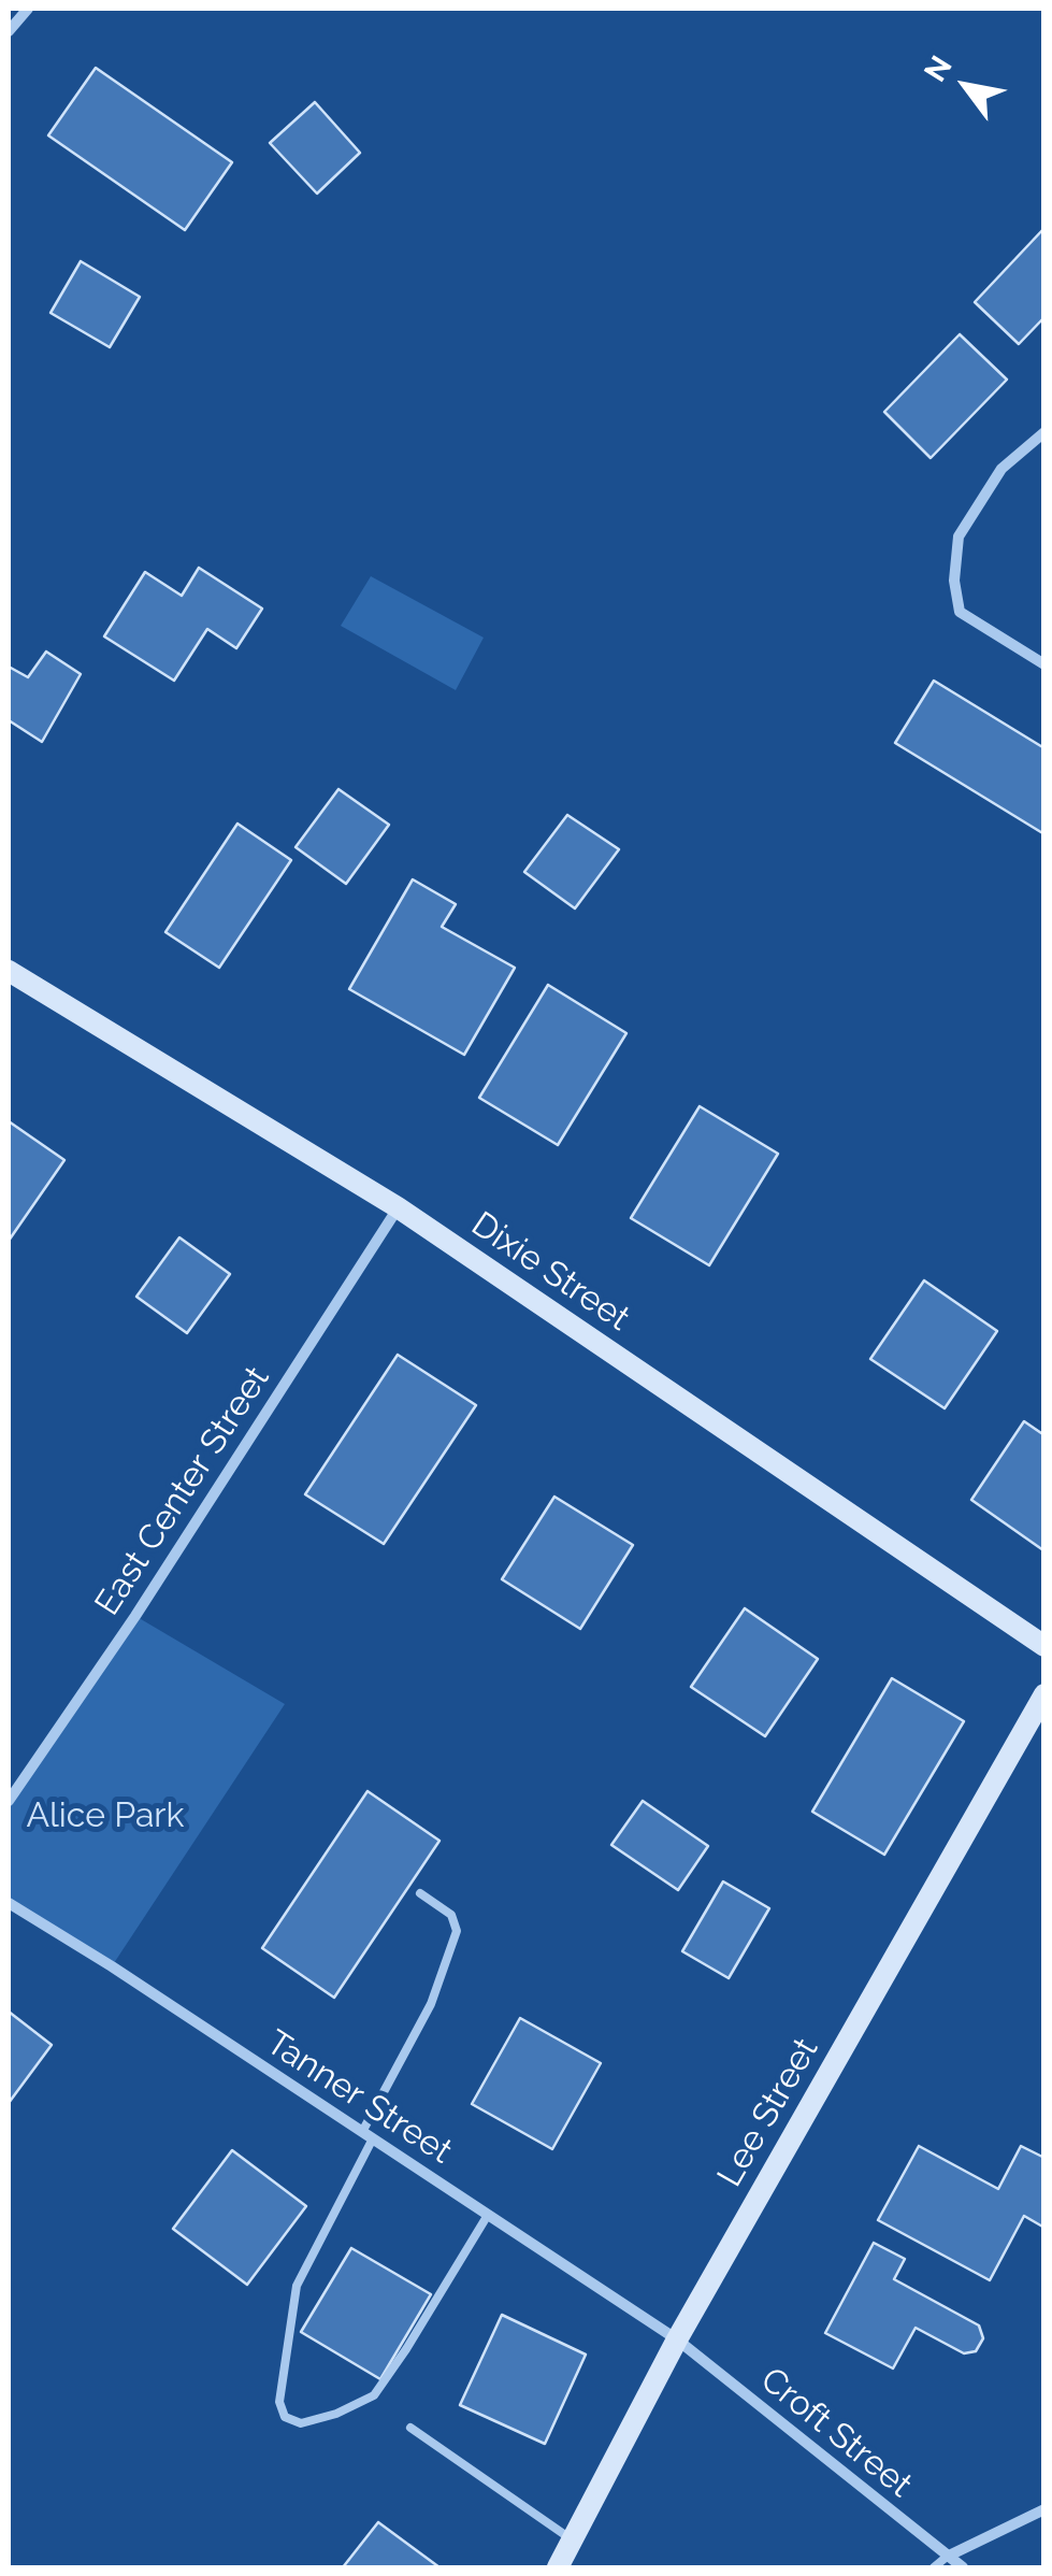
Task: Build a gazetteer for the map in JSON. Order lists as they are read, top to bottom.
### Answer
{
  "streets": {
    "street": [
      "Dixie Street",
      "East Center Street",
      "Tanner Street",
      "Lee Street",
      "Croft Street"
    ]
  },
  "crossings": [
    ["Dixie Street", "East Center Street"],
    ["Tanner Street", "Lee Street"],
    ["Tanner Street", "Croft Street"],
    ["Lee Street", "Croft Street"]
  ],
  "parks": ["Alice Park"],
  "north": "top left"
}
